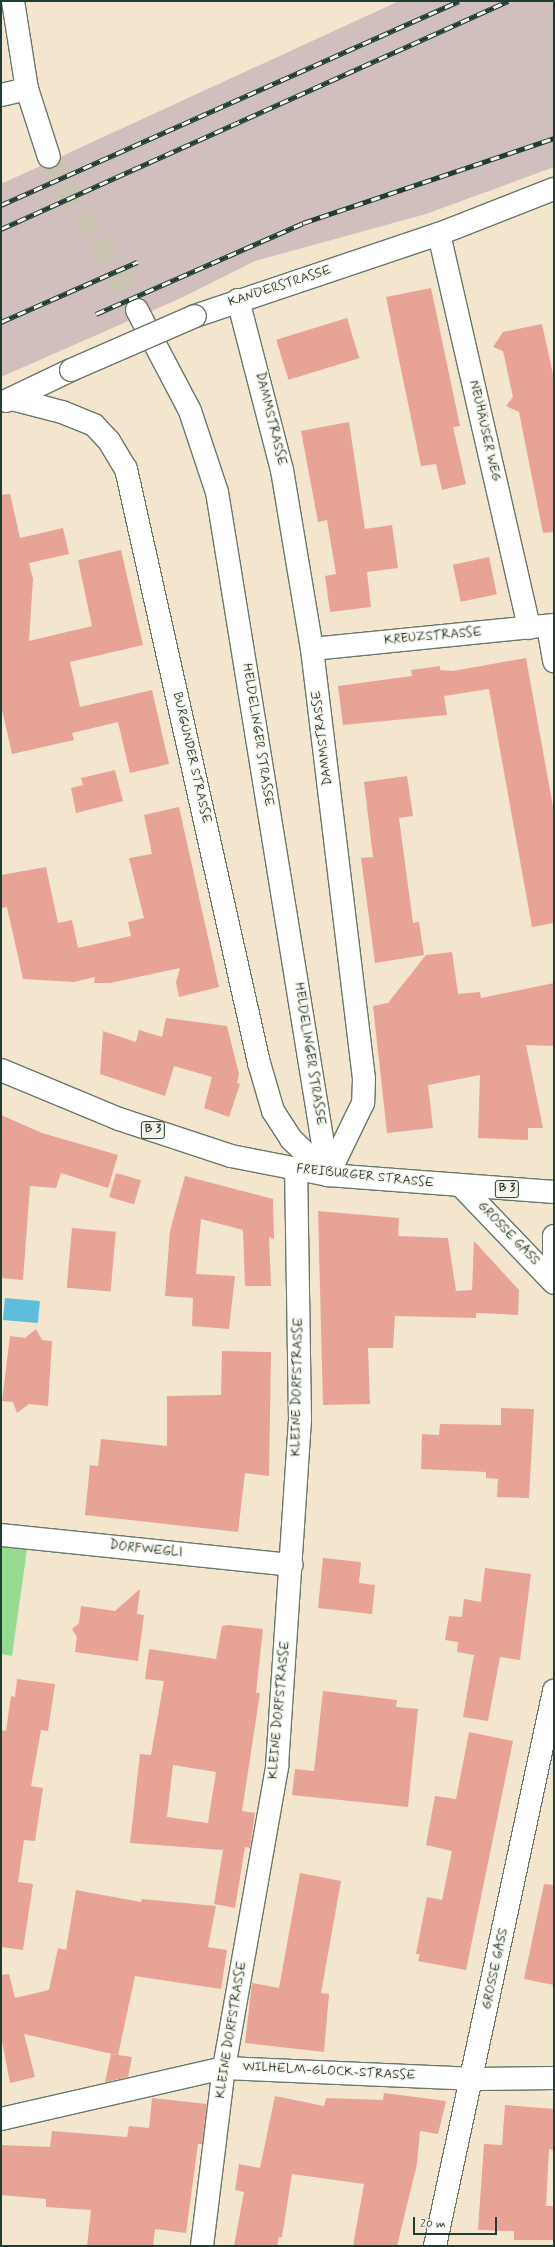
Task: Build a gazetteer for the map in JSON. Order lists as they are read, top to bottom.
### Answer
{
  "streets": {
    "street": [
      "KANDERSTRASSE",
      "DAMMSTRASSE",
      "NEUHÄUSER WEG",
      "KREUZSTRASSE",
      "HELDELINGER STRASSE",
      "BURGUNDER STRASSE",
      "B 3",
      "FREIBURGER STRASSE",
      "GROSSE GASS",
      "KLEINE DORFSTRASSE",
      "DORFWEGLI",
      "WILHELM-GLOCK-STRASSE"
    ]
  },
  "crossings": [
    ["KANDERSTRASSE", "DAMMSTRASSE"],
    ["KANDERSTRASSE", "NEUHÄUSER WEG"],
    ["KANDERSTRASSE", "BURGUNDER STRASSE"],
    ["DAMMSTRASSE", "KREUZSTRASSE"],
    ["DAMMSTRASSE", "HELDELINGER STRASSE"],
    ["DAMMSTRASSE", "BURGUNDER STRASSE"],
    ["DAMMSTRASSE", "FREIBURGER STRASSE"],
    ["NEUHÄUSER WEG", "KREUZSTRASSE"],
    ["HELDELINGER STRASSE", "BURGUNDER STRASSE"],
    ["HELDELINGER STRASSE", "FREIBURGER STRASSE"],
    ["BURGUNDER STRASSE", "FREIBURGER STRASSE"],
    ["FREIBURGER STRASSE", "GROSSE GASS"],
    ["FREIBURGER STRASSE", "KLEINE DORFSTRASSE"],
    ["GROSSE GASS", "WILHELM-GLOCK-STRASSE"],
    ["KLEINE DORFSTRASSE", "DORFWEGLI"],
    ["KLEINE DORFSTRASSE", "WILHELM-GLOCK-STRASSE"]
  ],
  "scale_bar": "20 m"
}
